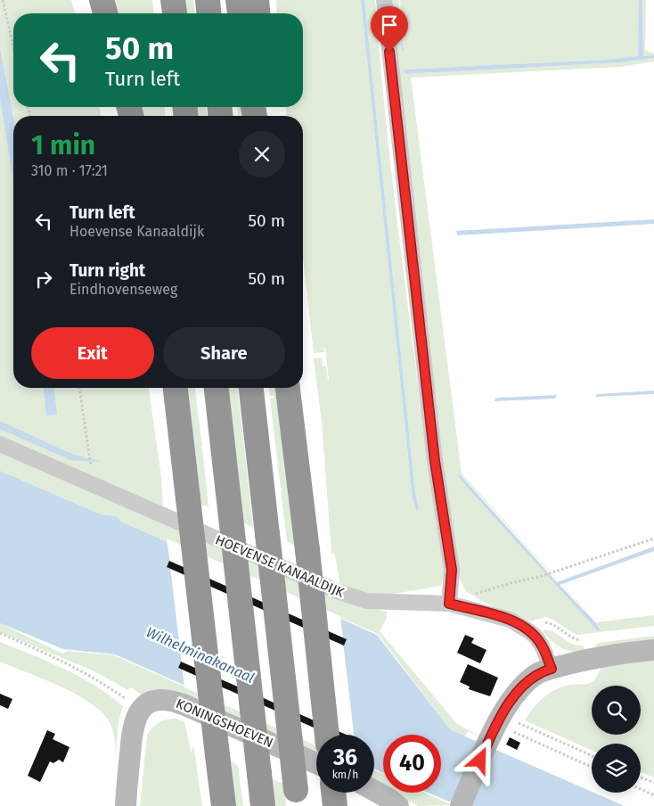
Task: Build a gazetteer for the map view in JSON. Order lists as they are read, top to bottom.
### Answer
{
  "streets": {
    "street": ["HOEVENSE KANAALDIJK", "KONINGSHOEVEN"]
  },
  "water": ["Wilhelminakanaal"],
  "page": {
    "turn": ["50 m", "Turn left"],
    "heading": ["1 min", "310 m · 17:21"],
    "list": [
      {
        "name": "Turn left",
        "note": "Hoevense Kanaaldijk",
        "value": "50 m"
      },
      {
        "name": "Turn right",
        "note": "Eindhovenseweg",
        "value": "50 m"
      }
    ],
    "buttons": ["Exit", "Share"],
    "speed": "36 km/h",
    "limit": "40"
  }
}
